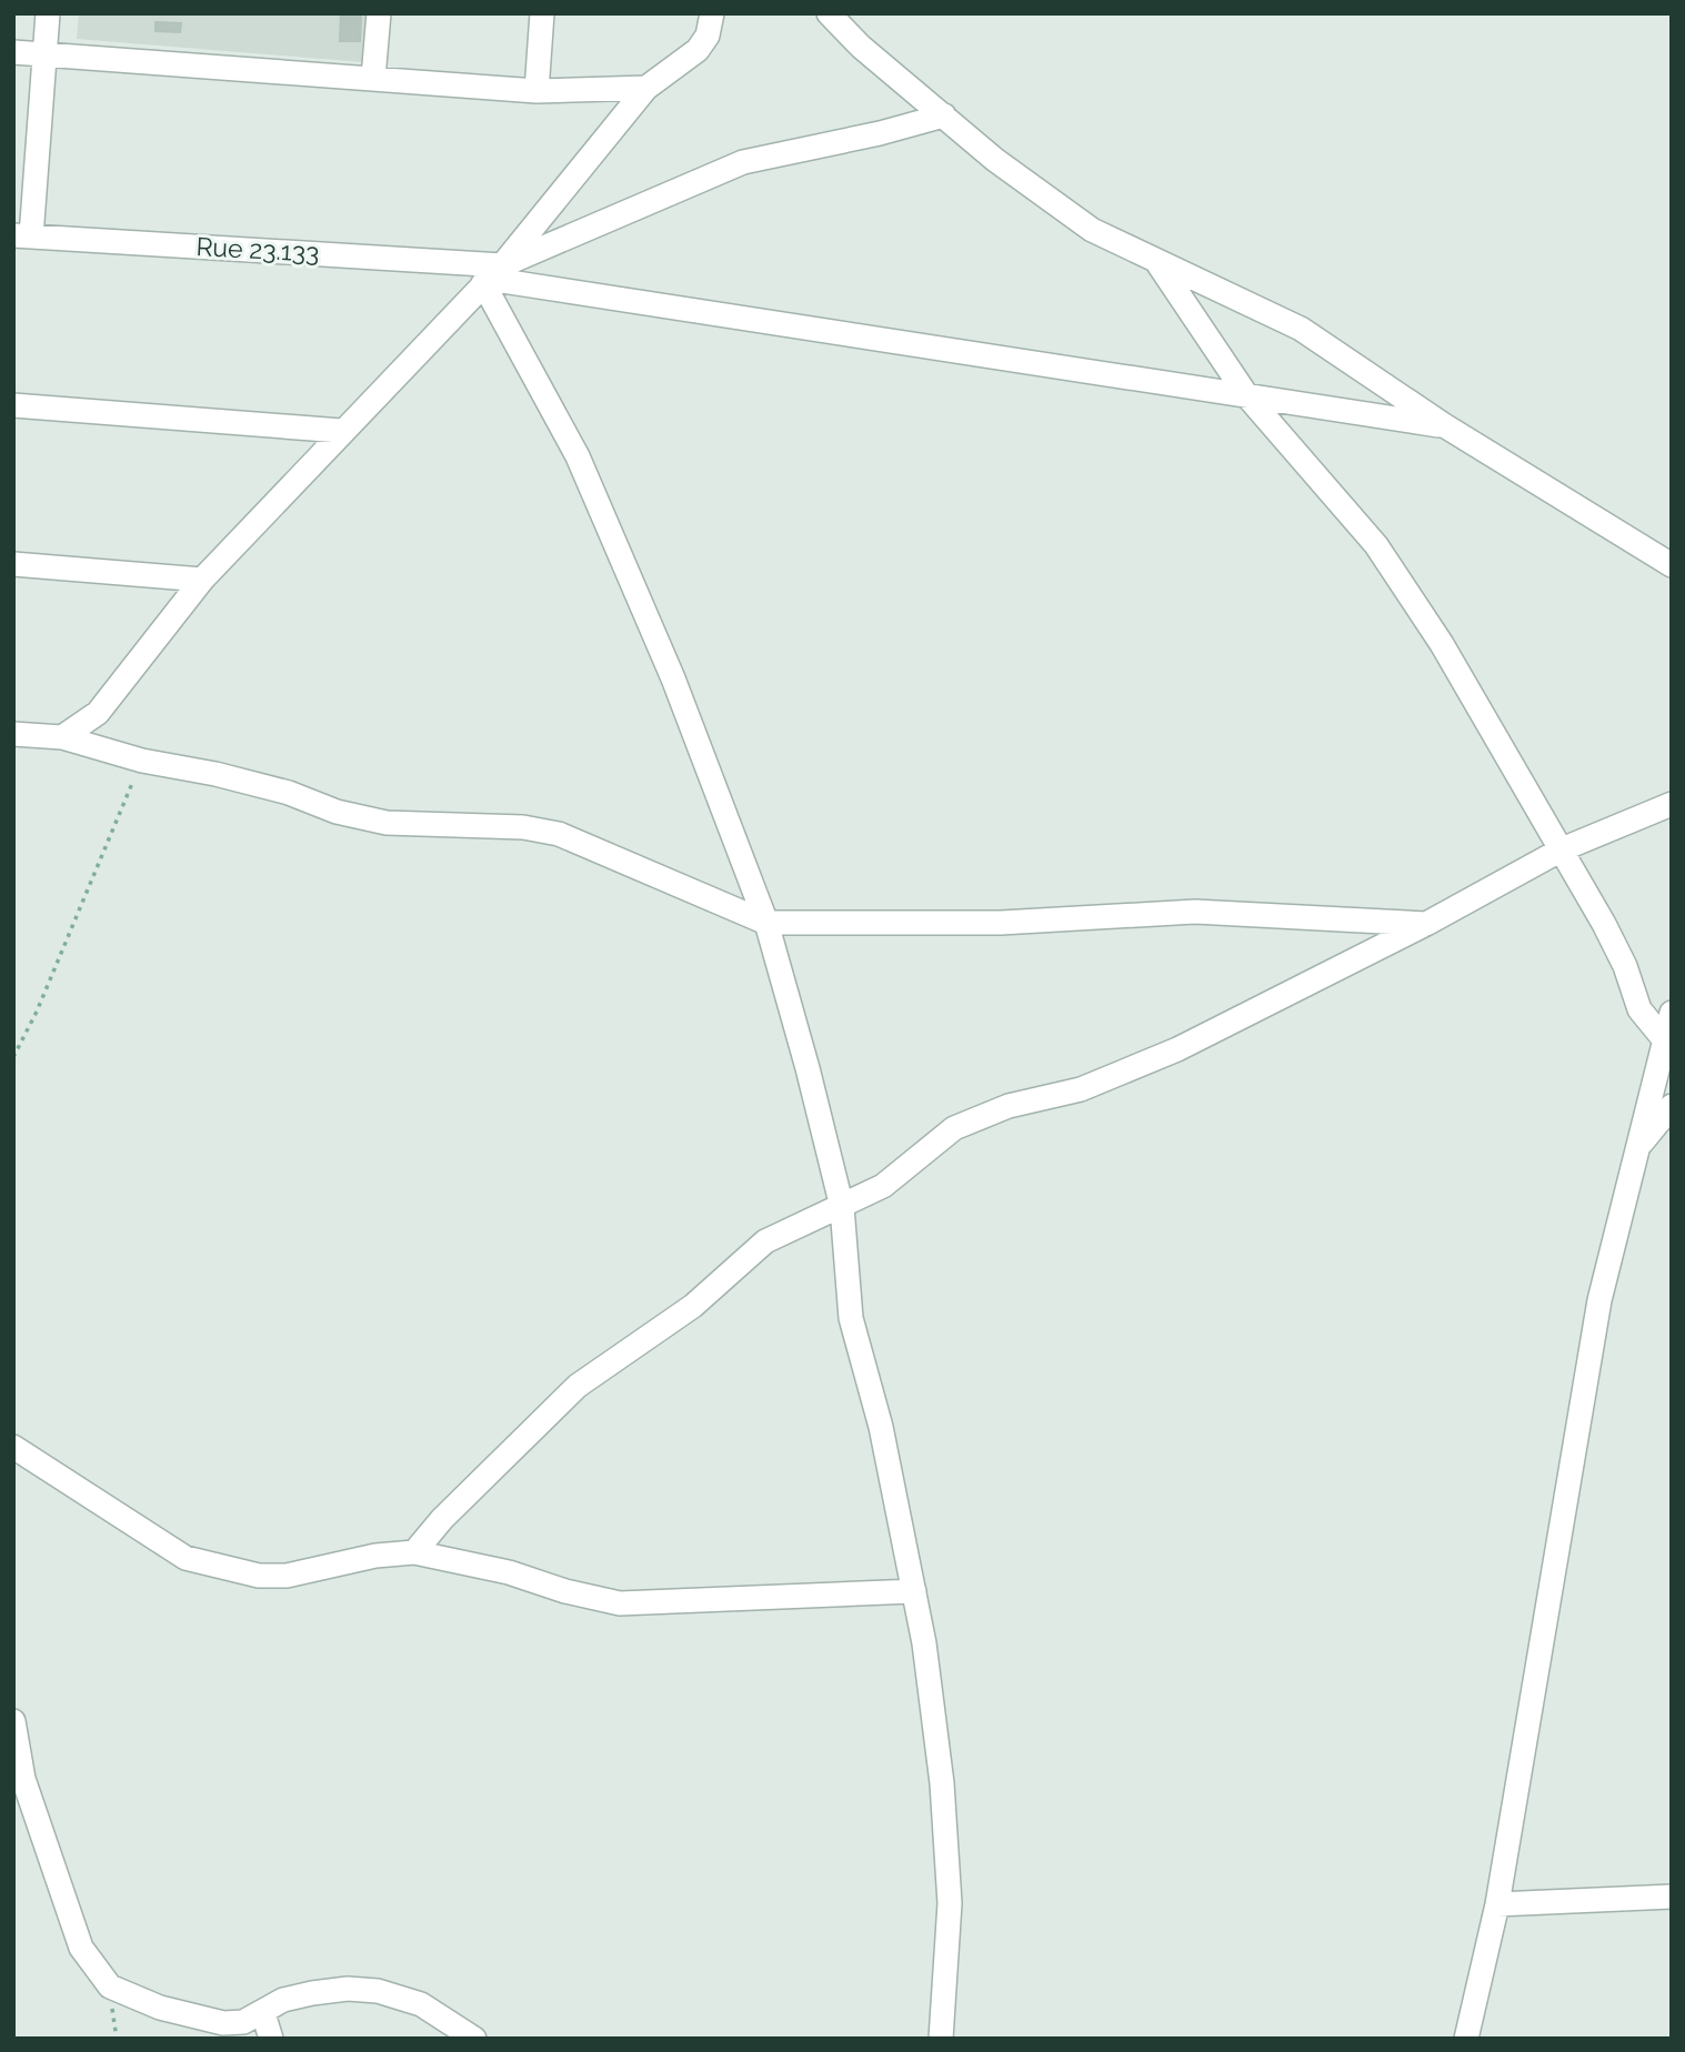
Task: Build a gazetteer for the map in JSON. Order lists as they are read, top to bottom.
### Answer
{
  "streets": {
    "street": ["Rue 23.133"]
  }
}
